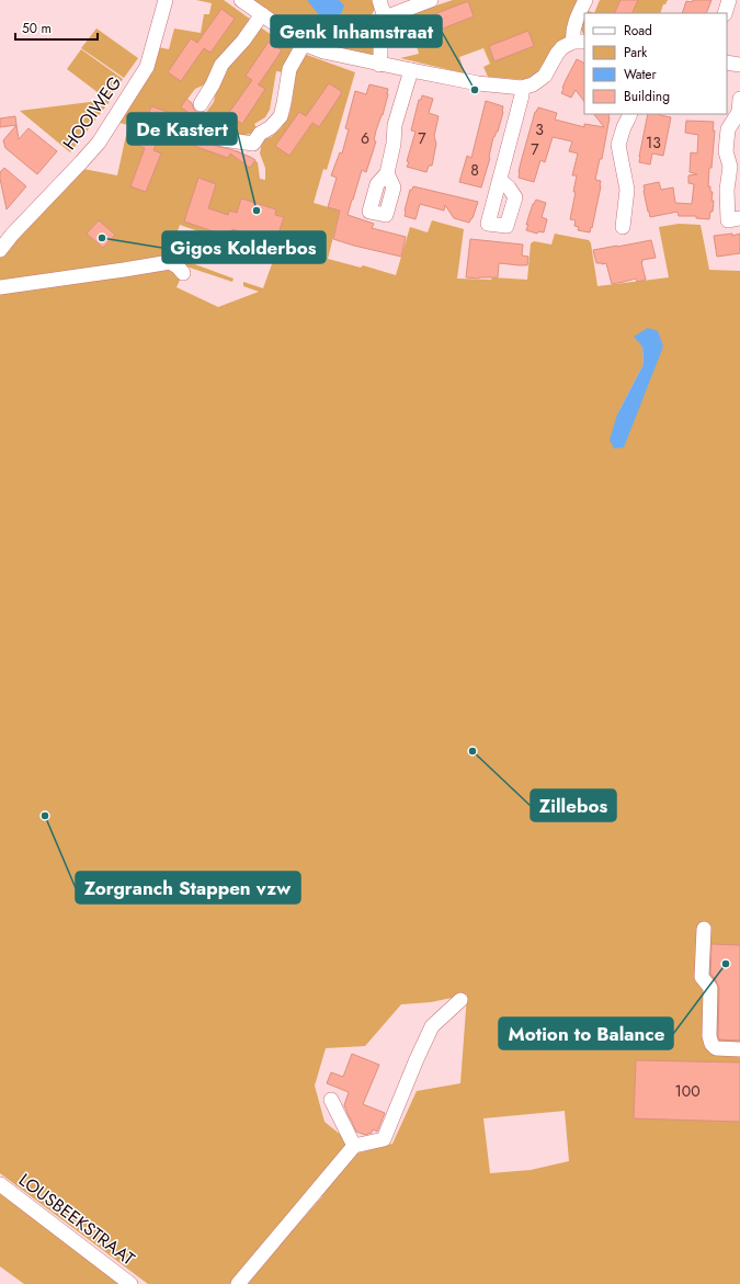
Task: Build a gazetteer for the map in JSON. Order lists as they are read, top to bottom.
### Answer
{
  "streets": {
    "street": ["HOOIWEG", "LOUSBEEKSTRAAT"]
  },
  "places": [
    "Genk Inhamstraat",
    "De Kastert",
    "Gigos Kolderbos",
    "Zillebos",
    "Zorgranch Stappen vzw",
    "Motion to Balance"
  ],
  "house_numbers": [
    "3",
    "6",
    "7",
    "13",
    "7",
    "8",
    "100"
  ],
  "legend": [
    "Road",
    "Park",
    "Water",
    "Building"
  ],
  "scale_bar": "50 m"
}
